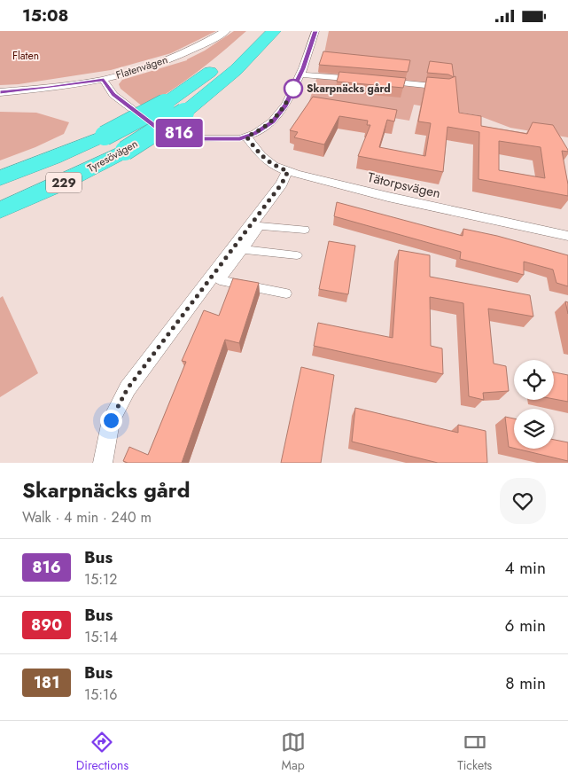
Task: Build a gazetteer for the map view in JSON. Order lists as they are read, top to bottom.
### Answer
{
  "streets": {
    "highway": ["Tyresövägen", "229"],
    "street": ["Flatenvägen", "Tätorpsvägen"]
  },
  "parks": ["Flaten"],
  "places": ["Skarpnäcks gård"],
  "lines": ["bus line 816"],
  "page": {
    "status": "15:08",
    "on_map": "816",
    "heading": ["Skarpnäcks gård", "Walk · 4 min · 240 m"],
    "list": [
      {
        "mark": "816",
        "name": "Bus",
        "note": "15:12",
        "value": "4 min"
      },
      {
        "mark": "890",
        "name": "Bus",
        "note": "15:14",
        "value": "6 min"
      },
      {
        "mark": "181",
        "name": "Bus",
        "note": "15:16",
        "value": "8 min"
      }
    ],
    "tabs": ["Directions", "Map", "Tickets"]
  }
}
